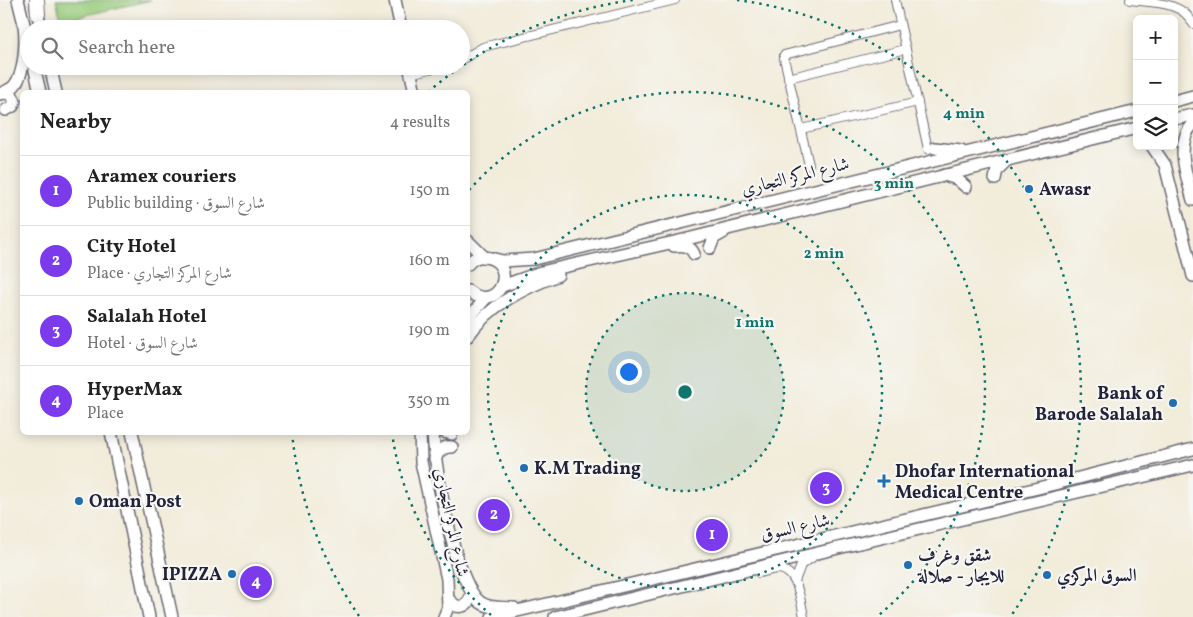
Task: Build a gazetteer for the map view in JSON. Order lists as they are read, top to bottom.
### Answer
{
  "streets": {
    "street": ["شارع المركز التجاري", "شارع السوق"]
  },
  "crossings": [
    ["شارع المركز التجاري", "شارع السوق"]
  ],
  "places": {
    "other": [
      "Awasr",
      "Bank of Barode Salalah",
      "K.M Trading",
      "Oman Post",
      "شقق وغرف للايجار - صلالة",
      "IPIZZA",
      "السوق المركزي"
    ],
    "health": ["Dhofar International Medical Centre"]
  },
  "page": {
    "map_buttons": ["+", "−"],
    "search": "Search here",
    "heading": ["Nearby", "4 results"],
    "list": [
      {
        "mark": "1",
        "name": "Aramex couriers",
        "note": "Public building · شارع السوق",
        "value": "150 m"
      },
      {
        "mark": "2",
        "name": "City Hotel",
        "note": "Place · شارع المركز التجاري",
        "value": "160 m"
      },
      {
        "mark": "3",
        "name": "Salalah Hotel",
        "note": "Hotel · شارع السوق",
        "value": "190 m"
      },
      {
        "mark": "4",
        "name": "HyperMax",
        "note": "Place",
        "value": "350 m"
      }
    ],
    "pins": [
      "3",
      "2",
      "1",
      "4"
    ]
  },
  "rings": [
    "4 min",
    "3 min",
    "2 min",
    "1 min"
  ]
}
